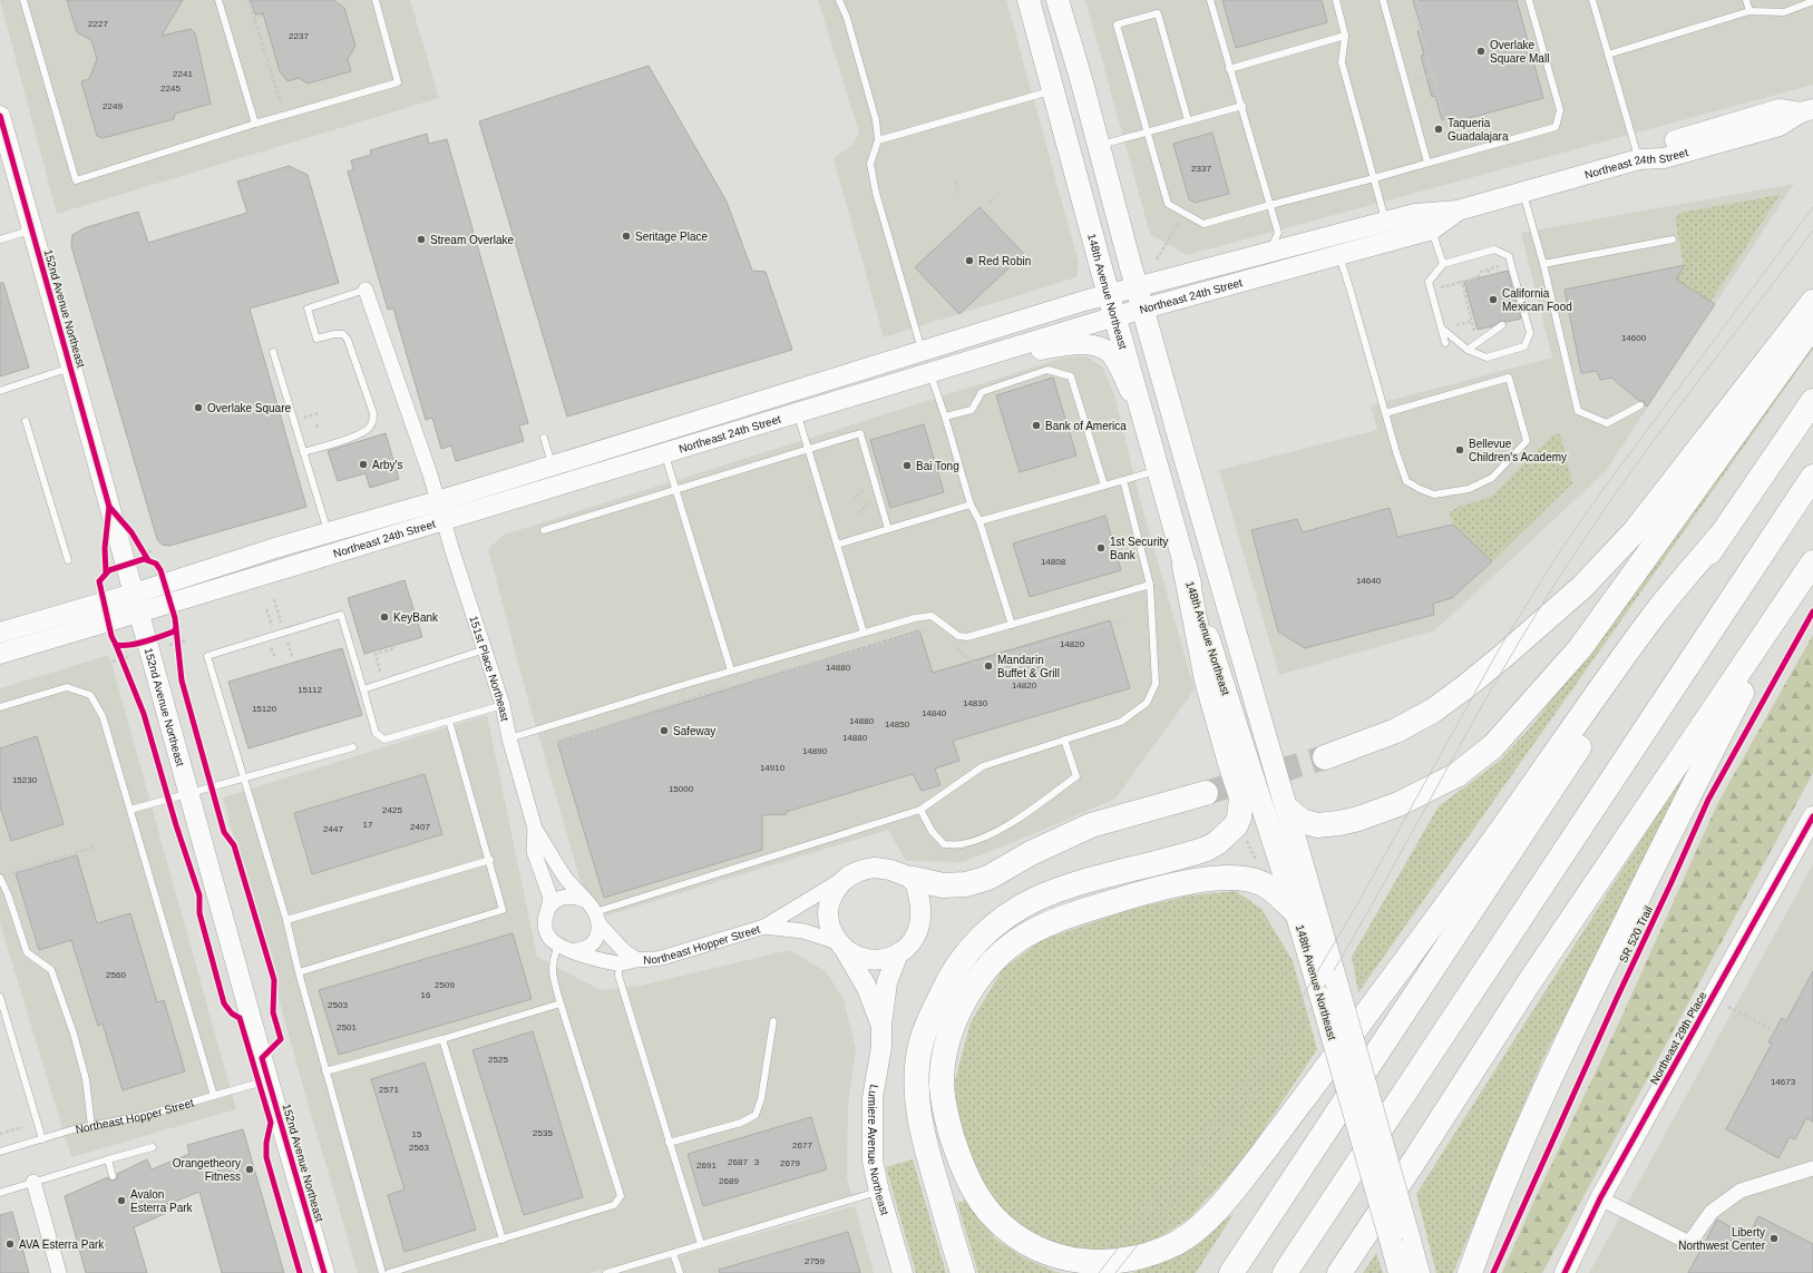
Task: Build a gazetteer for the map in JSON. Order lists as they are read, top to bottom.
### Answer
{
  "streets": {
    "main road": [
      "Northeast 24th Street",
      "148th Avenue Northeast",
      "152nd Avenue Northeast",
      "Northeast 29th Place",
      "Lumiere Avenue Northeast"
    ],
    "street": ["151st Place Northeast", "Northeast Hopper Street"],
    "cycle path": ["SR 520 Trail"]
  },
  "crossings": [
    ["Northeast 24th Street", "148th Avenue Northeast"],
    ["Northeast 24th Street", "152nd Avenue Northeast"],
    ["Northeast 24th Street", "151st Place Northeast"],
    ["152nd Avenue Northeast", "Northeast Hopper Street"],
    ["151st Place Northeast", "Northeast Hopper Street"],
    ["Northeast Hopper Street", "Lumiere Avenue Northeast"]
  ],
  "places": [
    "Overlake Square Mall",
    "Taqueria Guadalajara",
    "Seritage Place",
    "Stream Overlake",
    "Red Robin",
    "California Mexican Food",
    "Overlake Square",
    "Bank of America",
    "Bellevue Children's Academy",
    "Arby's",
    "Bai Tong",
    "1st Security Bank",
    "KeyBank",
    "Mandarin Buffet & Grill",
    "Safeway",
    "Orangetheory Fitness",
    "Avalon Esterra Park",
    "Liberty Northwest Center",
    "AVA Esterra Park"
  ],
  "house_numbers": [
    "2227",
    "2237",
    "2241",
    "2245",
    "2249",
    "2337",
    "14600",
    "14808",
    "14640",
    "14820",
    "14880",
    "14820",
    "15112",
    "14830",
    "15120",
    "14840",
    "14880",
    "14850",
    "14880",
    "14890",
    "14910",
    "15230",
    "15000",
    "2425",
    "17",
    "2407",
    "2447",
    "2560",
    "2509",
    "16",
    "2503",
    "2501",
    "2525",
    "14673",
    "2571",
    "2535",
    "15",
    "2677",
    "2563",
    "2687",
    "3",
    "2679",
    "2691",
    "2689",
    "2759"
  ]
}
